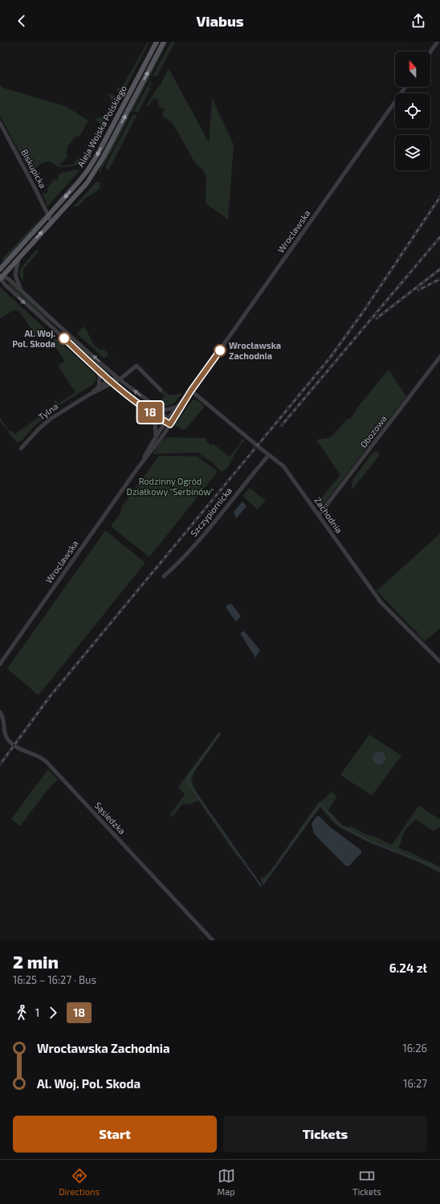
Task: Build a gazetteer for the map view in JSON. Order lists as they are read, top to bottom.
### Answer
{
  "streets": {
    "main road": ["Aleja Wojska Polskiego"],
    "street": [
      "Biskupicka",
      "Wrocławska",
      "Tylna",
      "Obozowa",
      "Szczypiornicka",
      "Zachodnia",
      "Sąsiedzka"
    ]
  },
  "crossings": [
    ["Aleja Wojska Polskiego", "Biskupicka"],
    ["Wrocławska", "Zachodnia"],
    ["Obozowa", "Zachodnia"],
    ["Szczypiornicka", "Zachodnia"]
  ],
  "parks": ["Rodzinny Ogród Działkowy \"Serbinów\""],
  "places": ["Al. Woj. Pol. Skoda", "Wrocławska Zachodnia"],
  "lines": ["bus line 18"],
  "north": "top",
  "page": {
    "header": "Viabus",
    "on_map": "18",
    "heading": ["2 min", "16:25 – 16:27 · Bus", "6.24 zł"],
    "legs": ["1", "18"],
    "list": [
      {
        "name": "Wrocławska Zachodnia",
        "value": "16:26"
      },
      {
        "name": "Al. Woj. Pol. Skoda",
        "value": "16:27"
      }
    ],
    "buttons": ["Start", "Tickets"],
    "tabs": ["Directions", "Map", "Tickets"]
  }
}
